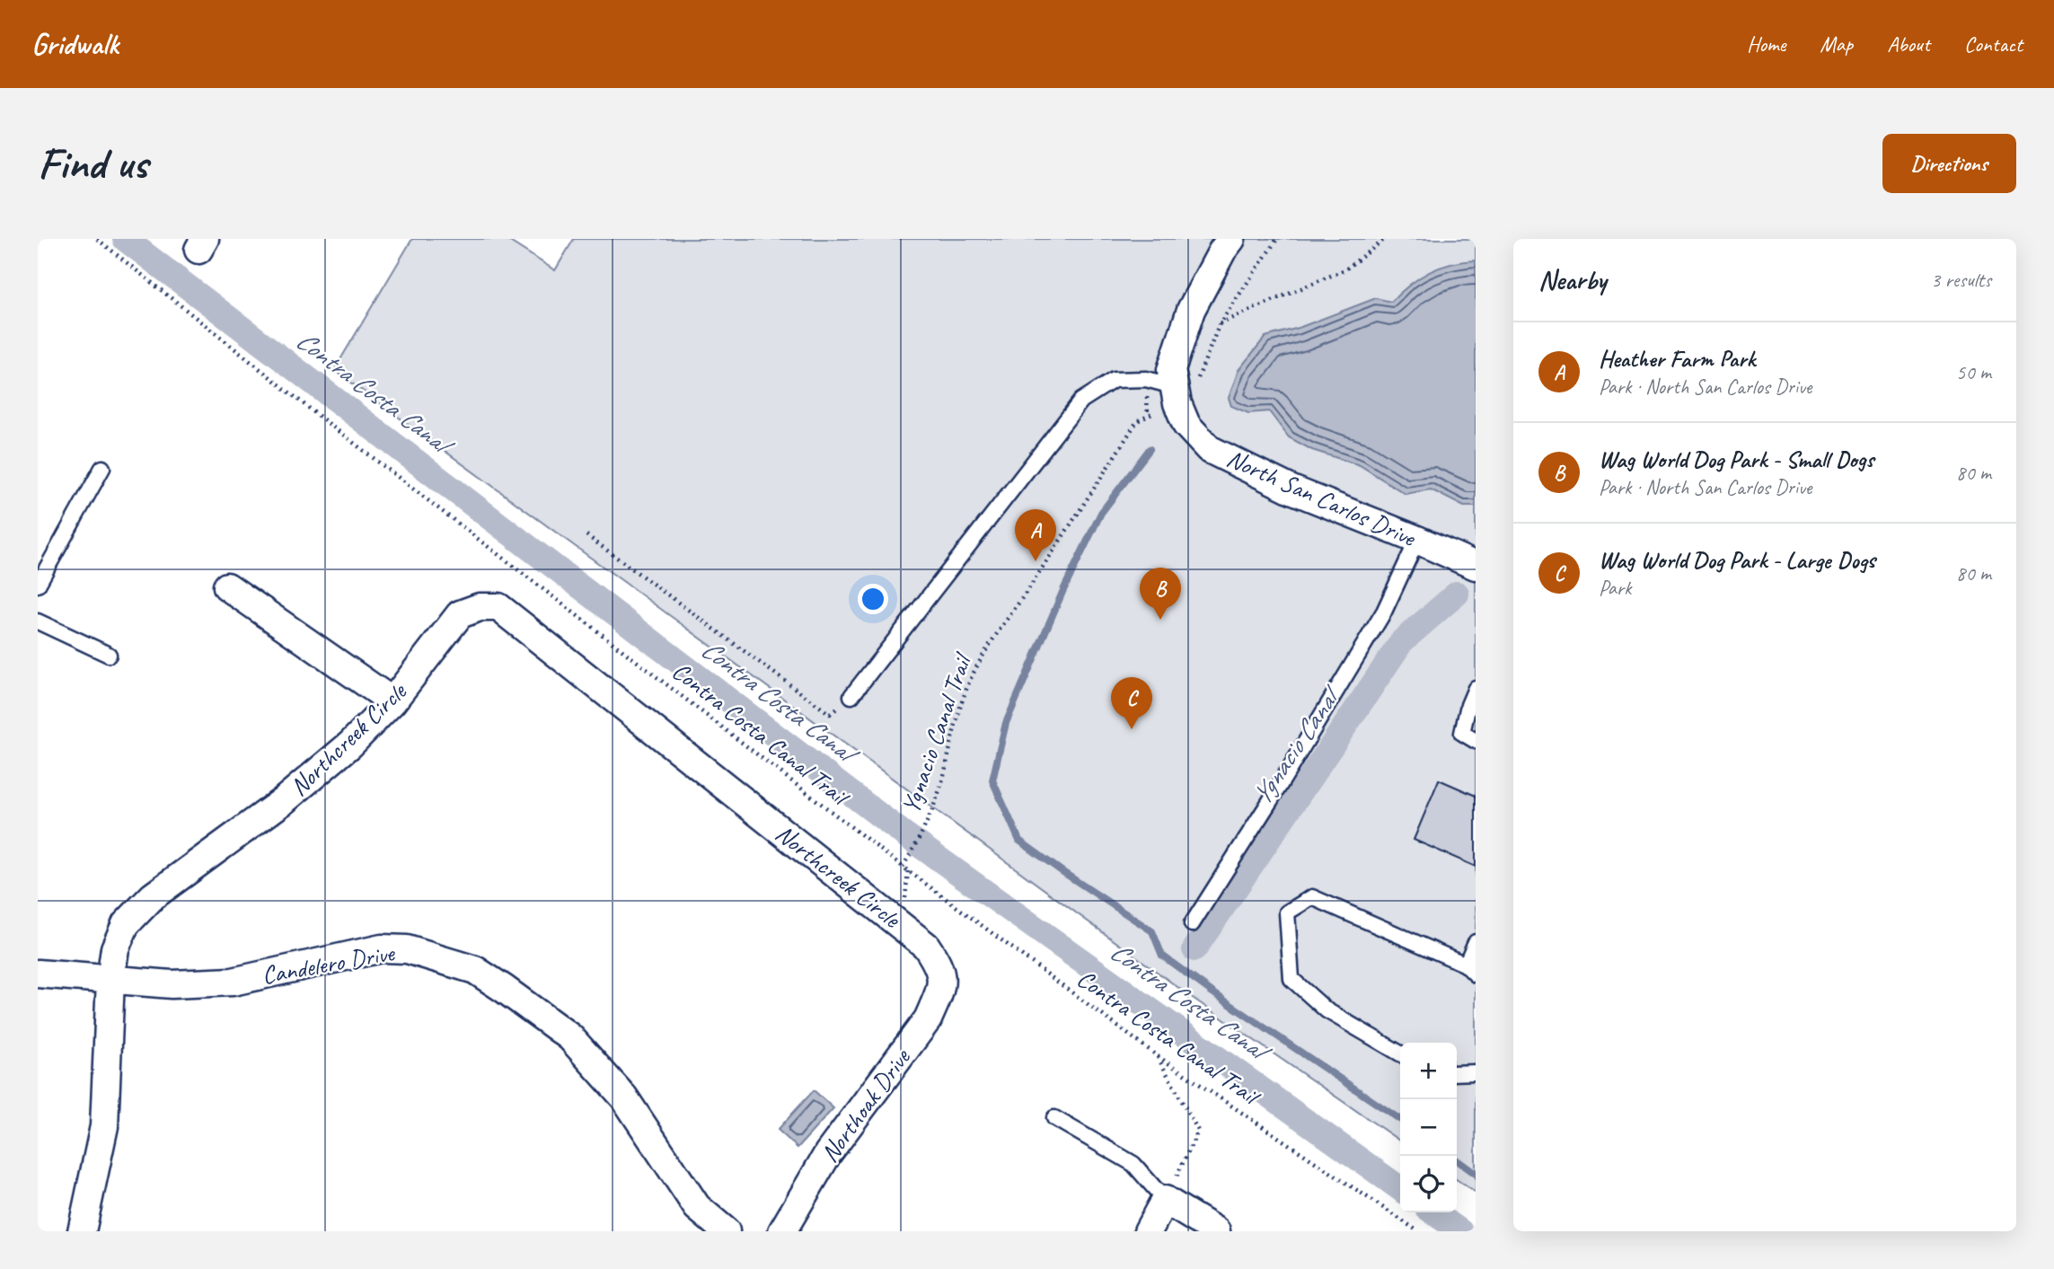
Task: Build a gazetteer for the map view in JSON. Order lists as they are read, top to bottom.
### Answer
{
  "streets": {
    "street": [
      "North San Carlos Drive",
      "Northcreek Circle",
      "Candelero Drive",
      "Northoak Drive"
    ],
    "path": ["Contra Costa Canal Trail", "Ygnacio Canal Trail"]
  },
  "crossings": [
    ["North San Carlos Drive", "Ygnacio Canal Trail"],
    ["Contra Costa Canal Trail", "Ygnacio Canal Trail"],
    ["Northcreek Circle", "Candelero Drive"],
    ["Northcreek Circle", "Northoak Drive"]
  ],
  "water": ["Contra Costa Canal", "Ygnacio Canal"],
  "page": {
    "header": "Gridwalk",
    "nav": [
      "Home",
      "Map",
      "About",
      "Contact"
    ],
    "buttons": "Directions",
    "title": "Find us",
    "heading": ["Nearby", "3 results"],
    "list": [
      {
        "mark": "A",
        "name": "Heather Farm Park",
        "note": "Park · North San Carlos Drive",
        "value": "50 m"
      },
      {
        "mark": "B",
        "name": "Wag World Dog Park - Small Dogs",
        "note": "Park · North San Carlos Drive",
        "value": "80 m"
      },
      {
        "mark": "C",
        "name": "Wag World Dog Park - Large Dogs",
        "note": "Park",
        "value": "80 m"
      }
    ],
    "pins": ["A", "B", "C"],
    "map_buttons": ["+", "−"]
  }
}
